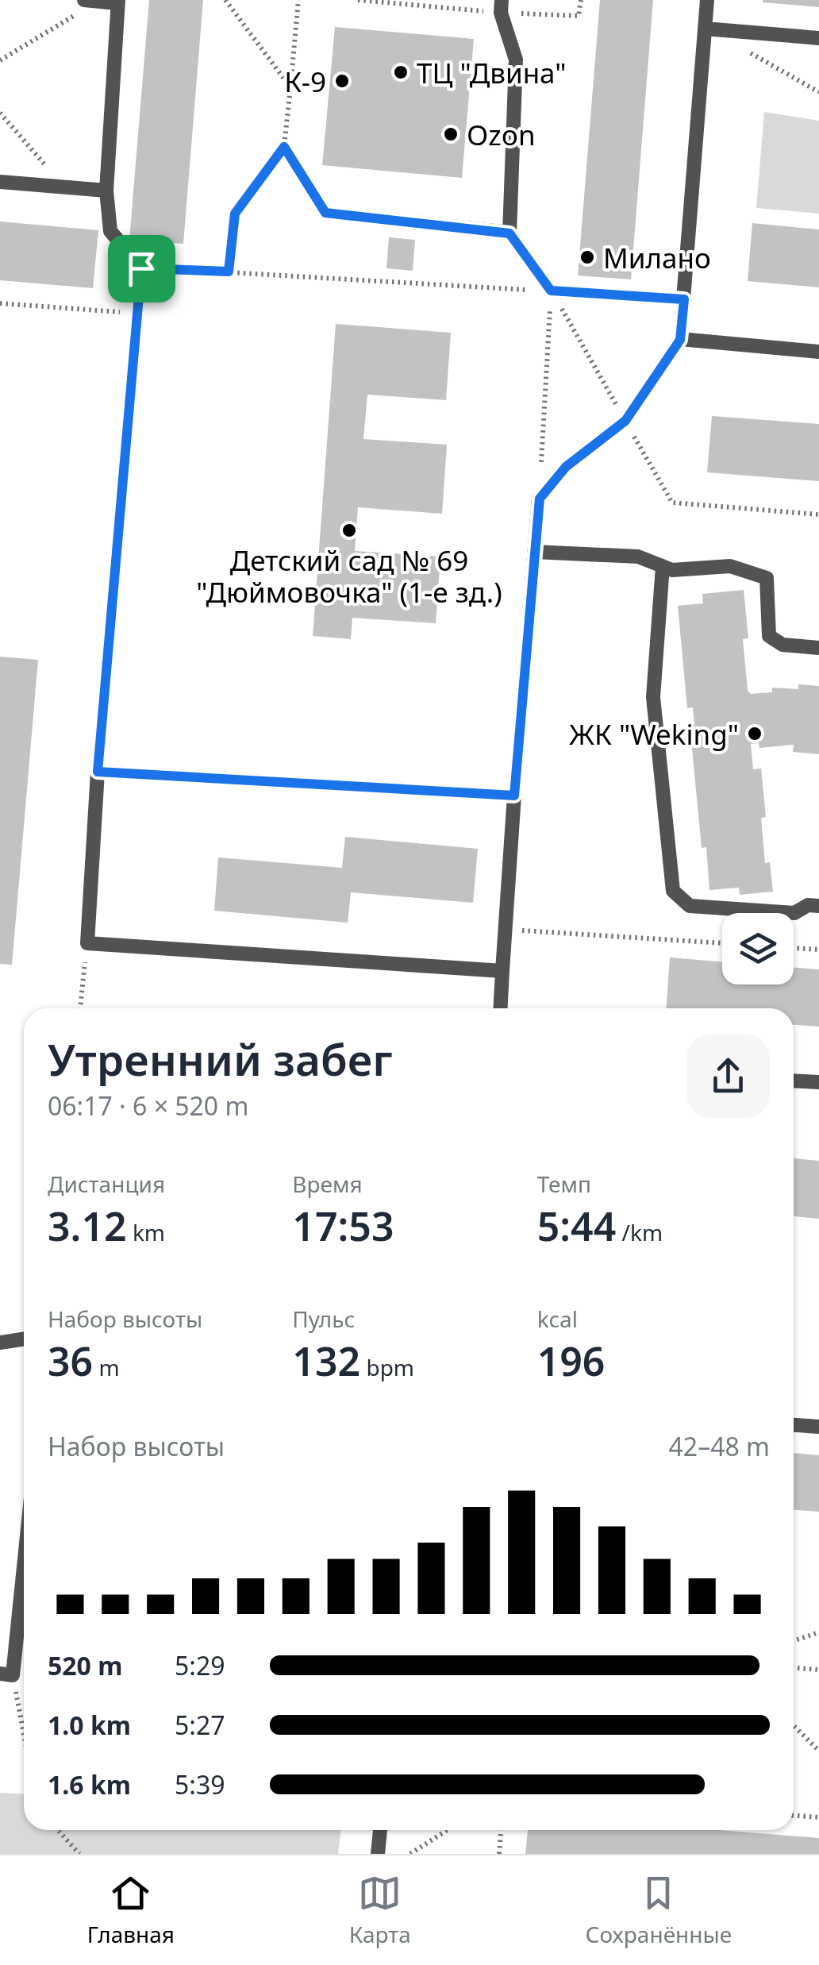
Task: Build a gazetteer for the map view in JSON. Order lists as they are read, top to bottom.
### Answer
{
  "places": [
    "ТЦ \"Двина\"",
    "К-9",
    "Ozon",
    "Милано",
    "Детский сад № 69 \"Дюймовочка\" (1-е зд.)",
    "ЖК \"Weking\""
  ],
  "page": {
    "heading": ["Утренний забег", "06:17 · 6 × 520 m"],
    "stats": [
      ["Дистанция", "3.12 km"],
      ["Время", "17:53"],
      ["Темп", "5:44 /km"],
      ["Набор высоты", "36 m"],
      ["Пульс", "132 bpm"],
      ["kcal", "196"]
    ],
    "chart": ["Набор высоты", "42–48 m"],
    "list": [
      {
        "name": "520 m",
        "note": "5:29"
      },
      {
        "name": "1.0 km",
        "note": "5:27"
      },
      {
        "name": "1.6 km",
        "note": "5:39"
      }
    ],
    "tabs": ["Главная", "Карта", "Сохранённые"]
  }
}
